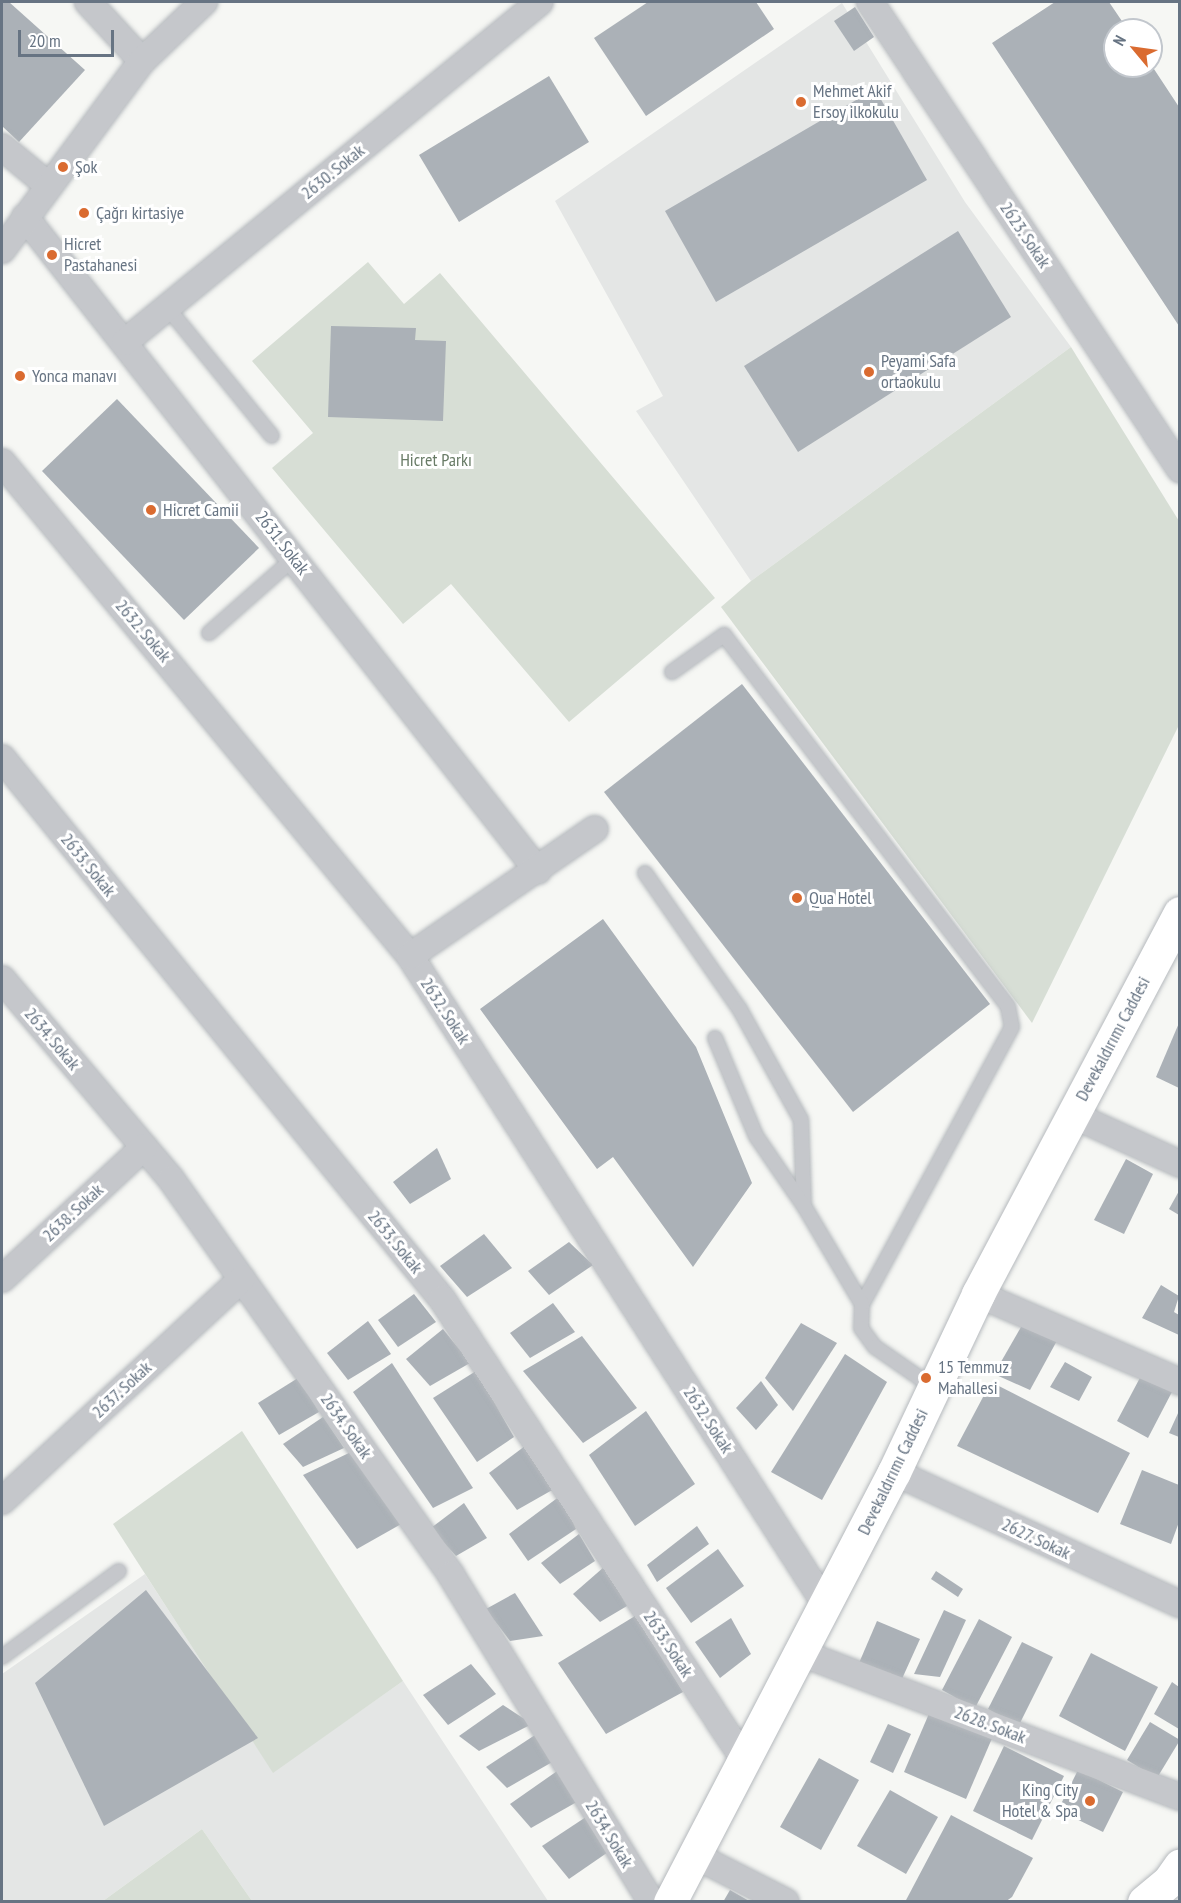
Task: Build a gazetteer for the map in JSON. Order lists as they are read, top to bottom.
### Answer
{
  "streets": {
    "main road": ["Devekaldırımı Caddesi"],
    "street": [
      "2630. Sokak",
      "2623. Sokak",
      "2631. Sokak",
      "2632. Sokak",
      "2633. Sokak",
      "2634. Sokak",
      "2638. Sokak",
      "2637. Sokak",
      "2627. Sokak",
      "2628. Sokak"
    ]
  },
  "crossings": [
    ["2630. Sokak", "2631. Sokak"],
    ["2632. Sokak", "Devekaldırımı Caddesi"],
    ["2633. Sokak", "Devekaldırımı Caddesi"],
    ["2634. Sokak", "2638. Sokak"],
    ["2634. Sokak", "2637. Sokak"],
    ["Devekaldırımı Caddesi", "2627. Sokak"],
    ["Devekaldırımı Caddesi", "2628. Sokak"]
  ],
  "parks": ["Hicret Parkı"],
  "places": [
    "Mehmet Akif Ersoy ilkokulu",
    "Şok",
    "Çağrı kirtasiye",
    "Hicret Pastahanesi",
    "Peyami Safa ortaokulu",
    "Yonca manavı",
    "Hicret Camii",
    "Qua Hotel",
    "15 Temmuz Mahallesi",
    "King City Hotel & Spa"
  ],
  "scale_bar": "20 m",
  "north": "top left"
}
